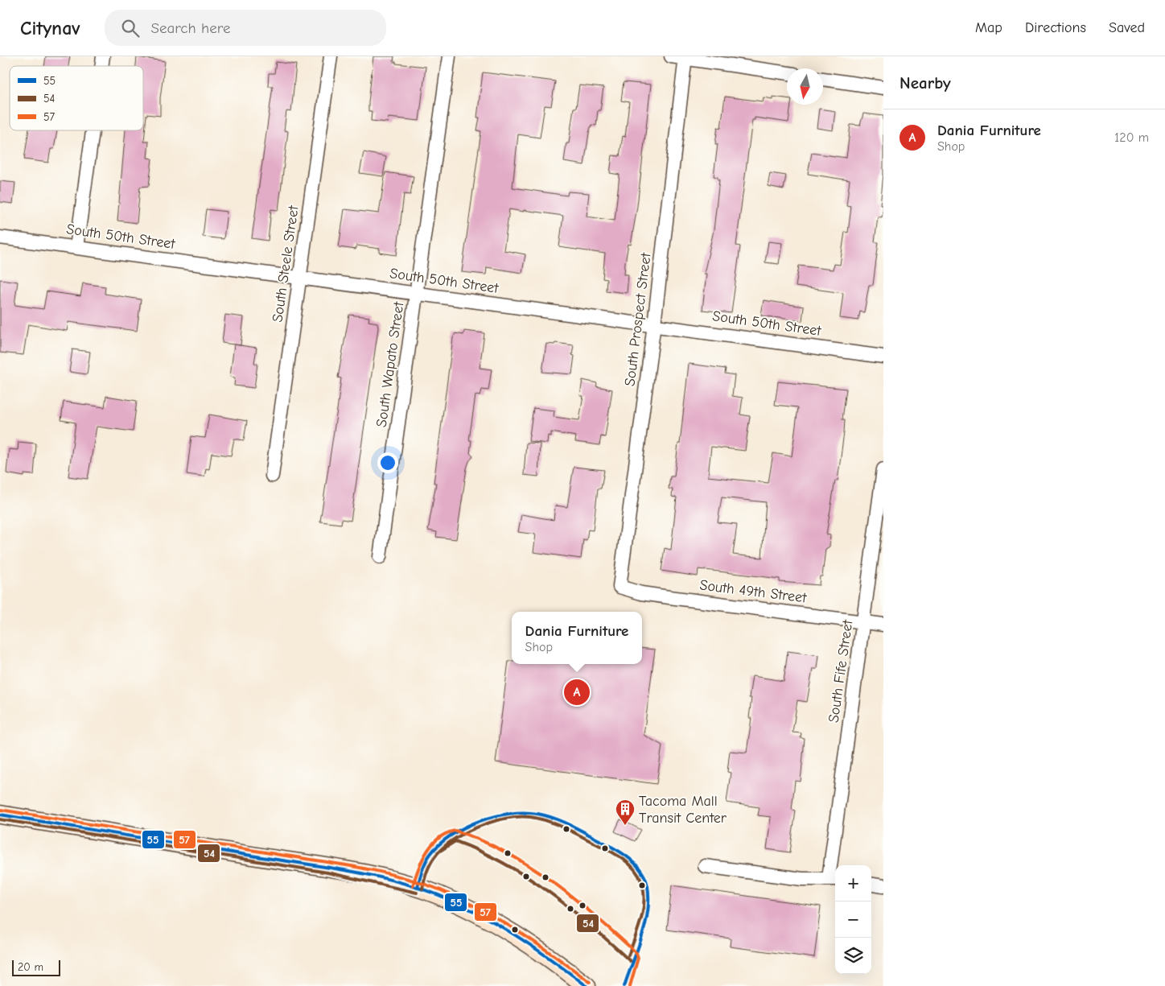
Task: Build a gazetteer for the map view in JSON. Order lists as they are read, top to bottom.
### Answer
{
  "streets": {
    "street": [
      "South 50th Street",
      "South Steele Street",
      "South Prospect Street",
      "South Wapato Street",
      "South 49th Street",
      "South Fife Street"
    ]
  },
  "crossings": [
    ["South 50th Street", "South Steele Street"],
    ["South 50th Street", "South Prospect Street"],
    ["South 50th Street", "South Wapato Street"],
    ["South Prospect Street", "South 49th Street"],
    ["South 49th Street", "South Fife Street"]
  ],
  "places": {
    "building": ["Tacoma Mall Transit Center"]
  },
  "lines": ["transit line 57", "transit line 55", "transit line 54"],
  "legend": ["55", "54", "57"],
  "scale_bar": "20 m",
  "north": "bottom",
  "page": {
    "header": "Citynav",
    "search": "Search here",
    "nav": ["Map", "Directions", "Saved"],
    "heading": "Nearby",
    "list": [
      {
        "mark": "A",
        "name": "Dania Furniture",
        "note": "Shop",
        "value": "120 m"
      }
    ],
    "popup": ["Dania Furniture", "Shop"],
    "pins": "A",
    "map_buttons": ["+", "−"],
    "scale": "20 m"
  }
}
